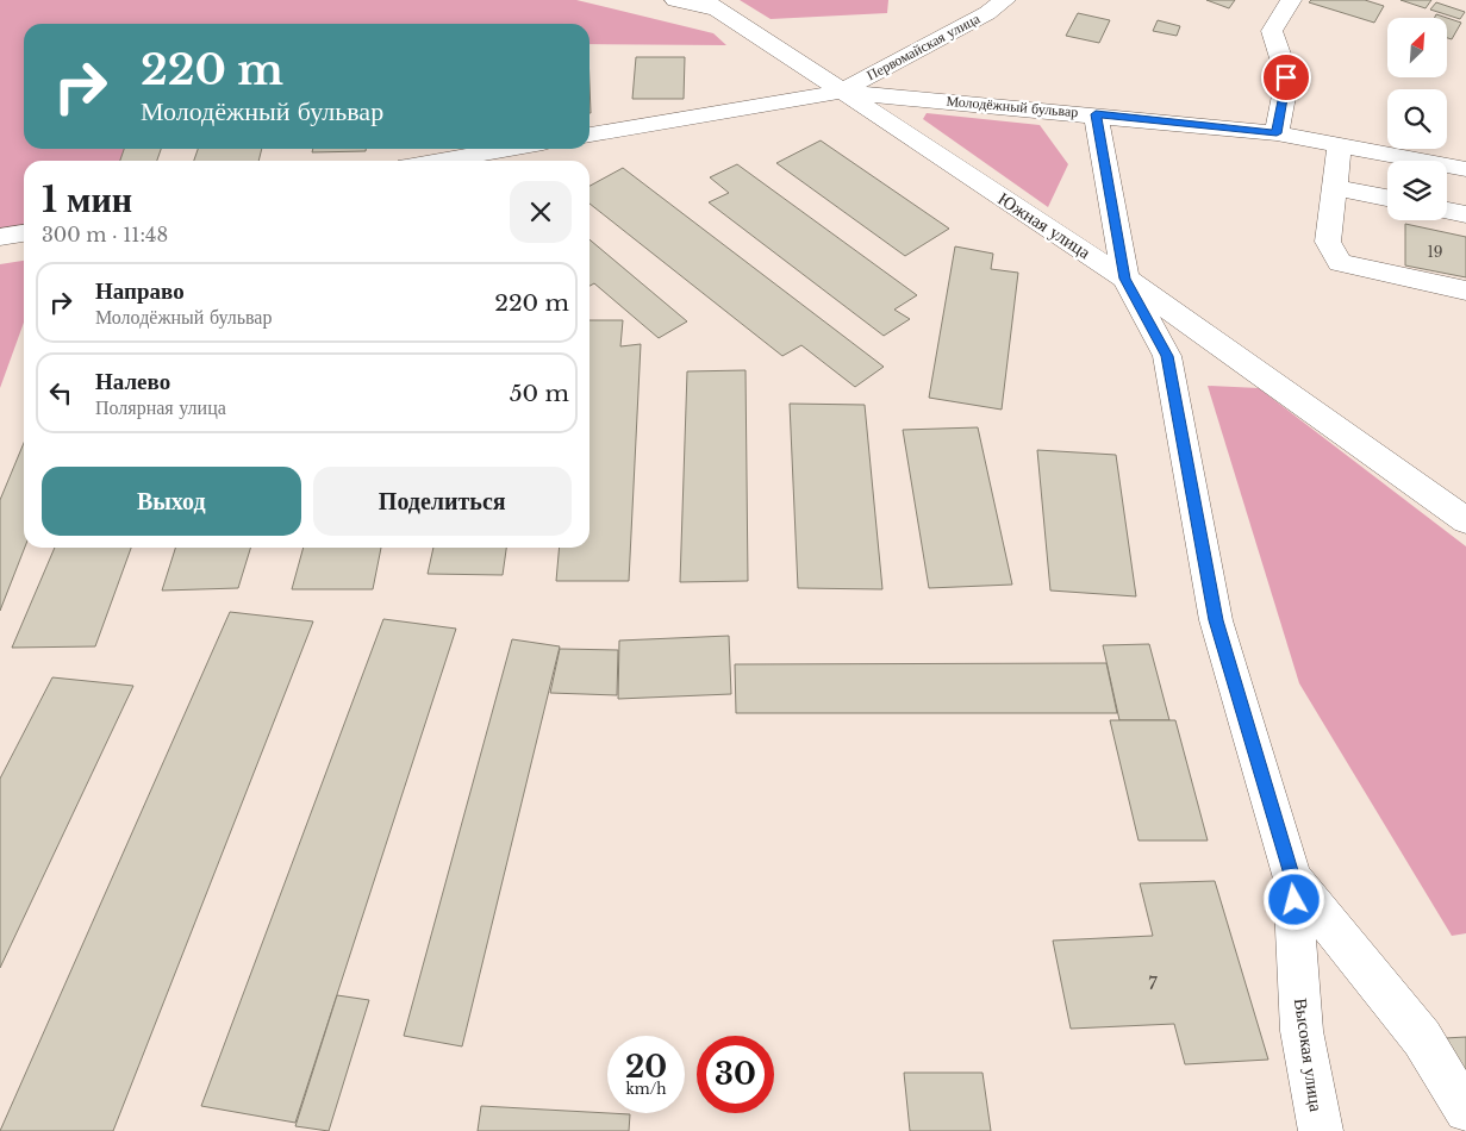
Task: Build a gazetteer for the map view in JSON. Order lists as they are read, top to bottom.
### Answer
{
  "streets": {
    "street": [
      "Первомайская улица",
      "Молодёжный бульвар",
      "Южная улица",
      "Высокая улица"
    ]
  },
  "crossings": [
    ["Первомайская улица", "Молодёжный бульвар"],
    ["Первомайская улица", "Южная улица"],
    ["Молодёжный бульвар", "Южная улица"],
    ["Молодёжный бульвар", "Высокая улица"],
    ["Южная улица", "Высокая улица"]
  ],
  "house_numbers": ["19", "7"],
  "north": "top right",
  "page": {
    "turn": ["220 m", "Молодёжный бульвар"],
    "heading": ["1 мин", "300 m · 11:48"],
    "list": [
      {
        "name": "Направо",
        "note": "Молодёжный бульвар",
        "value": "220 m"
      },
      {
        "name": "Налево",
        "note": "Полярная улица",
        "value": "50 m"
      }
    ],
    "buttons": ["Выход", "Поделиться"],
    "speed": "20 km/h",
    "limit": "30"
  }
}
